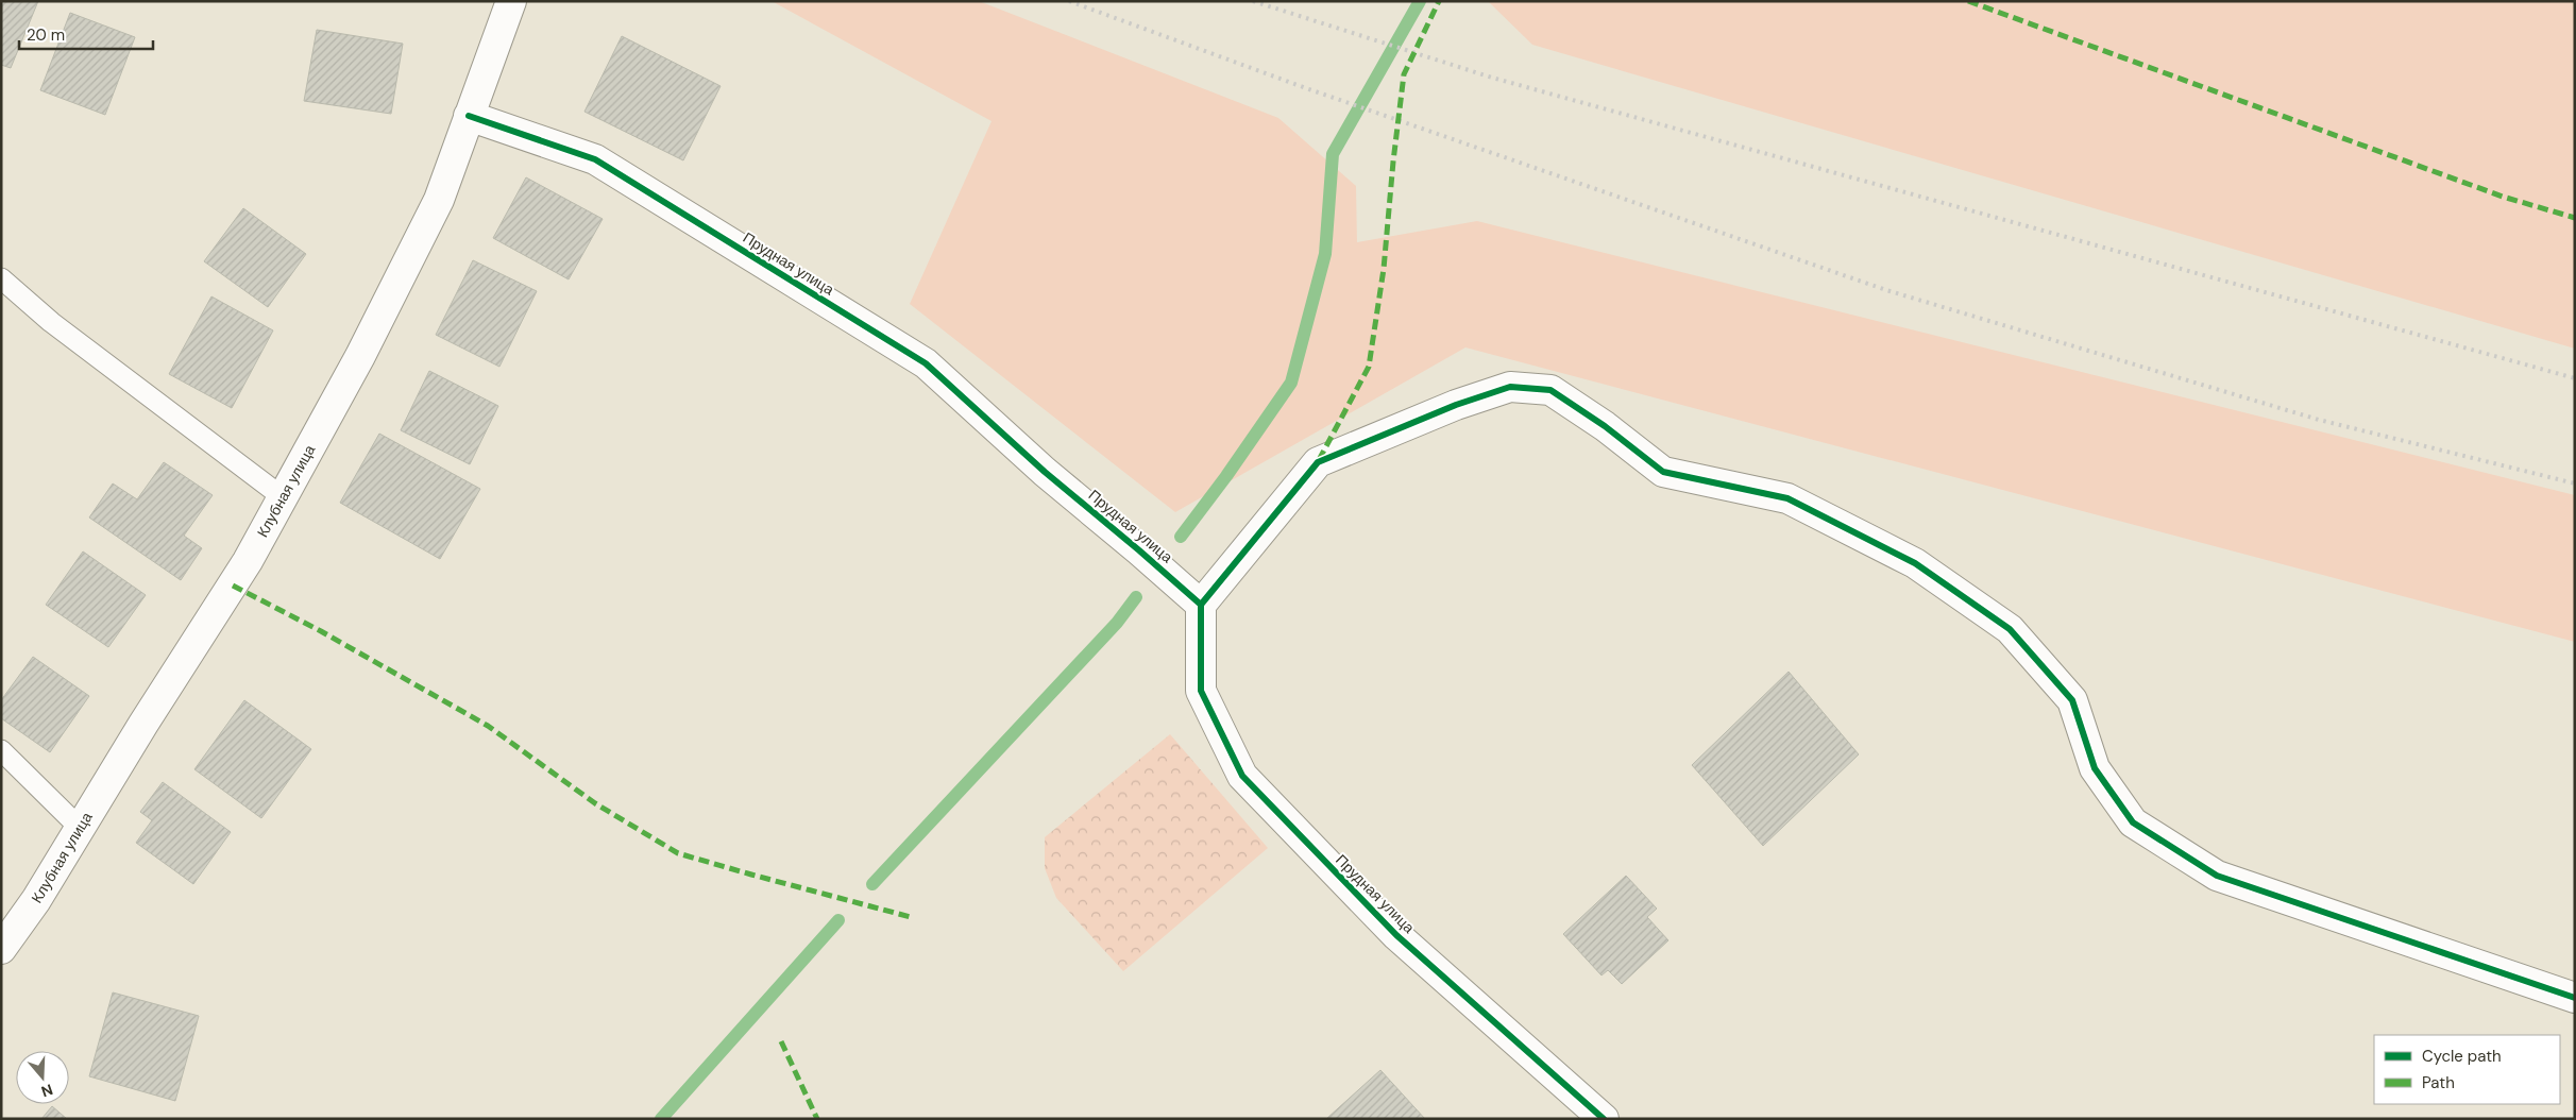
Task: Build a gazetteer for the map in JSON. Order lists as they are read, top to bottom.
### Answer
{
  "streets": {
    "street": ["Прудная улица", "Клубная улица"]
  },
  "crossings": [
    ["Прудная улица", "Клубная улица"]
  ],
  "legend": ["Cycle path", "Path"],
  "scale_bar": "20 m",
  "north": "bottom"
}
